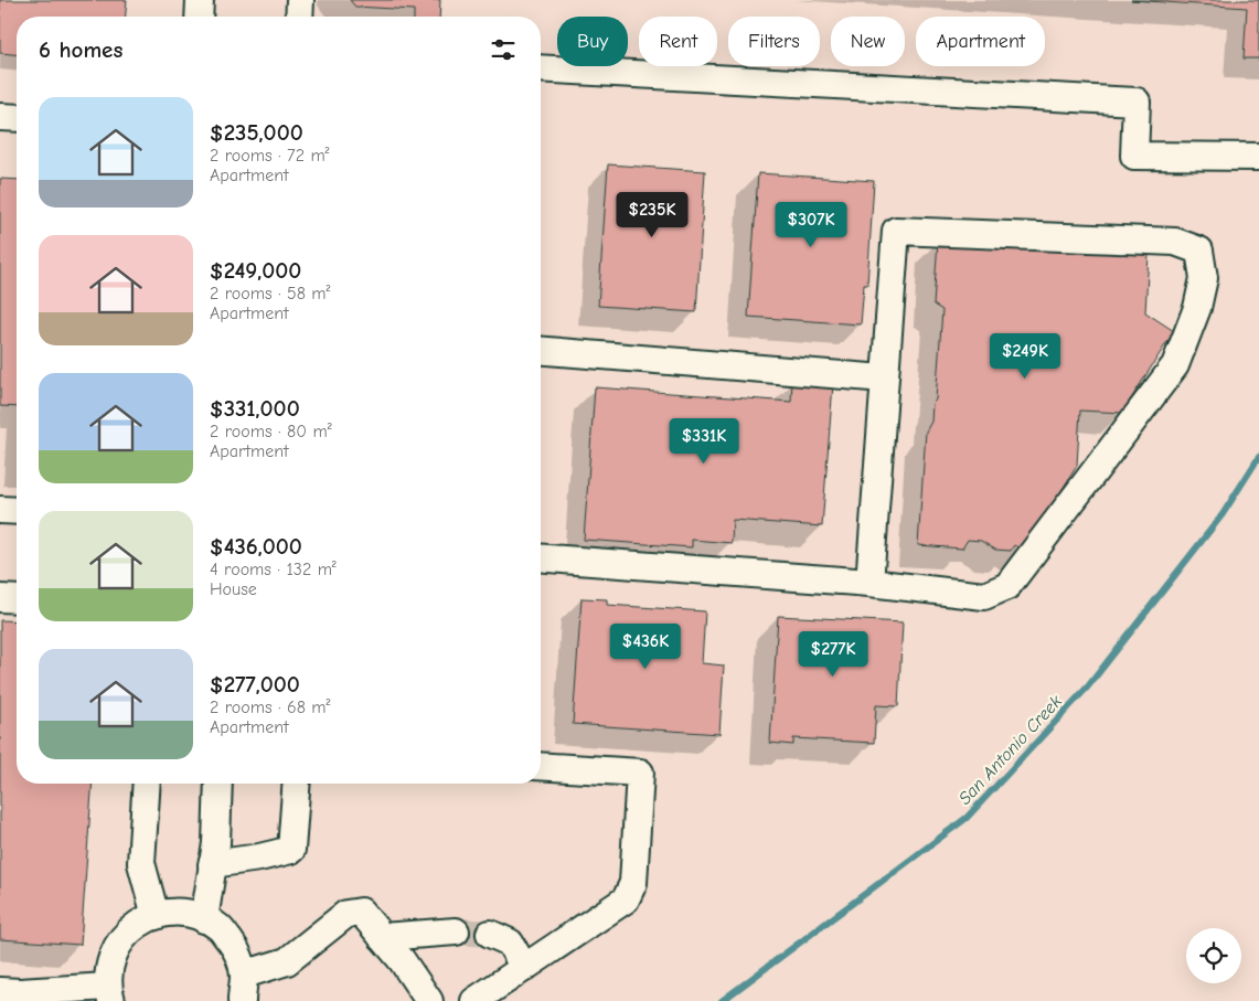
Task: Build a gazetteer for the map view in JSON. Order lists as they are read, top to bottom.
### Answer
{
  "water": ["San Antonio Creek"],
  "page": {
    "chip": [
      "Buy",
      "Rent",
      "Filters",
      "New",
      "Apartment"
    ],
    "heading": "6 homes",
    "list": [
      {
        "name": "$235,000",
        "note": "2 rooms · 72 m² · Apartment"
      },
      {
        "name": "$249,000",
        "note": "2 rooms · 58 m² · Apartment"
      },
      {
        "name": "$331,000",
        "note": "2 rooms · 80 m² · Apartment"
      },
      {
        "name": "$436,000",
        "note": "4 rooms · 132 m² · House"
      },
      {
        "name": "$277,000",
        "note": "2 rooms · 68 m² · Apartment"
      }
    ],
    "price": [
      "$235K",
      "$307K",
      "$249K",
      "$331K",
      "$436K",
      "$277K"
    ]
  }
}
